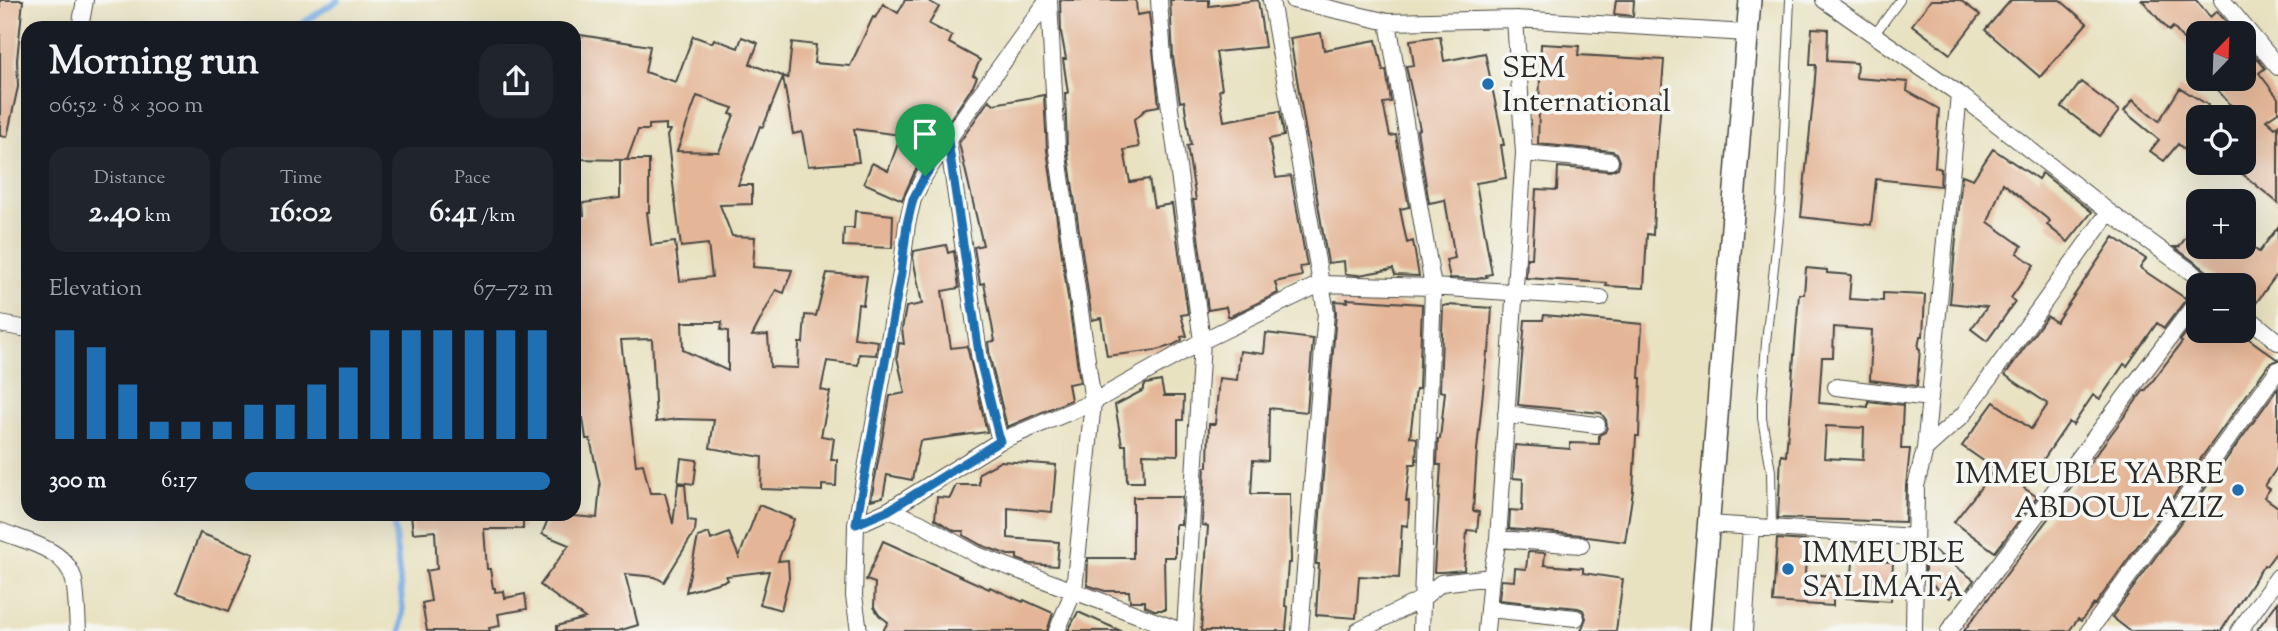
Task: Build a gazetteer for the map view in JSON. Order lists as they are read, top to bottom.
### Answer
{
  "places": ["SEM International", "IMMEUBLE YABRE ABDOUL AZIZ", "IMMEUBLE SALIMATA"],
  "north": "top right",
  "page": {
    "map_buttons": ["+", "−"],
    "heading": ["Morning run", "06:52 · 8 × 300 m"],
    "stats": [
      ["Distance", "2.40 km"],
      ["Time", "16:02"],
      ["Pace", "6:41 /km"]
    ],
    "chart": ["Elevation", "67–72 m"],
    "list": [
      {
        "name": "300 m",
        "note": "6:17"
      }
    ]
  }
}
